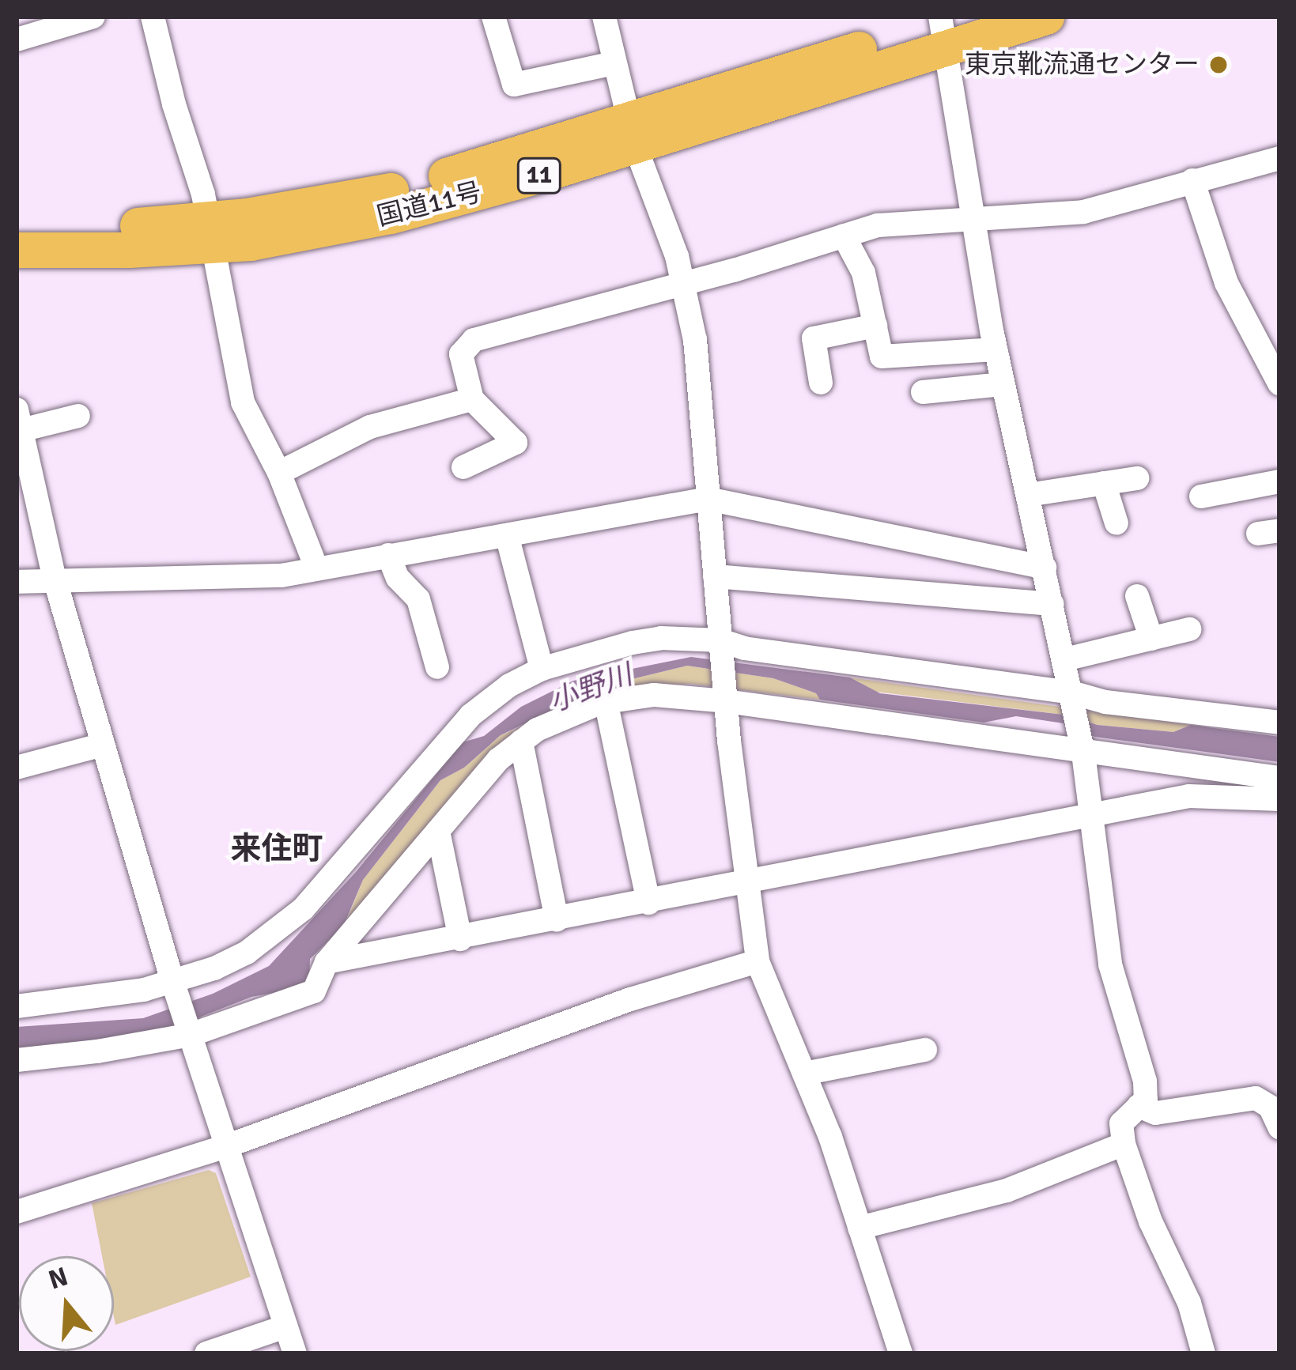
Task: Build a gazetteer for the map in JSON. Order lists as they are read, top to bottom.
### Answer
{
  "streets": {
    "highway": ["11", "国道11号"]
  },
  "districts": ["来住町"],
  "water": ["小野川"],
  "places": ["東京靴流通センター"],
  "north": "top"
}
